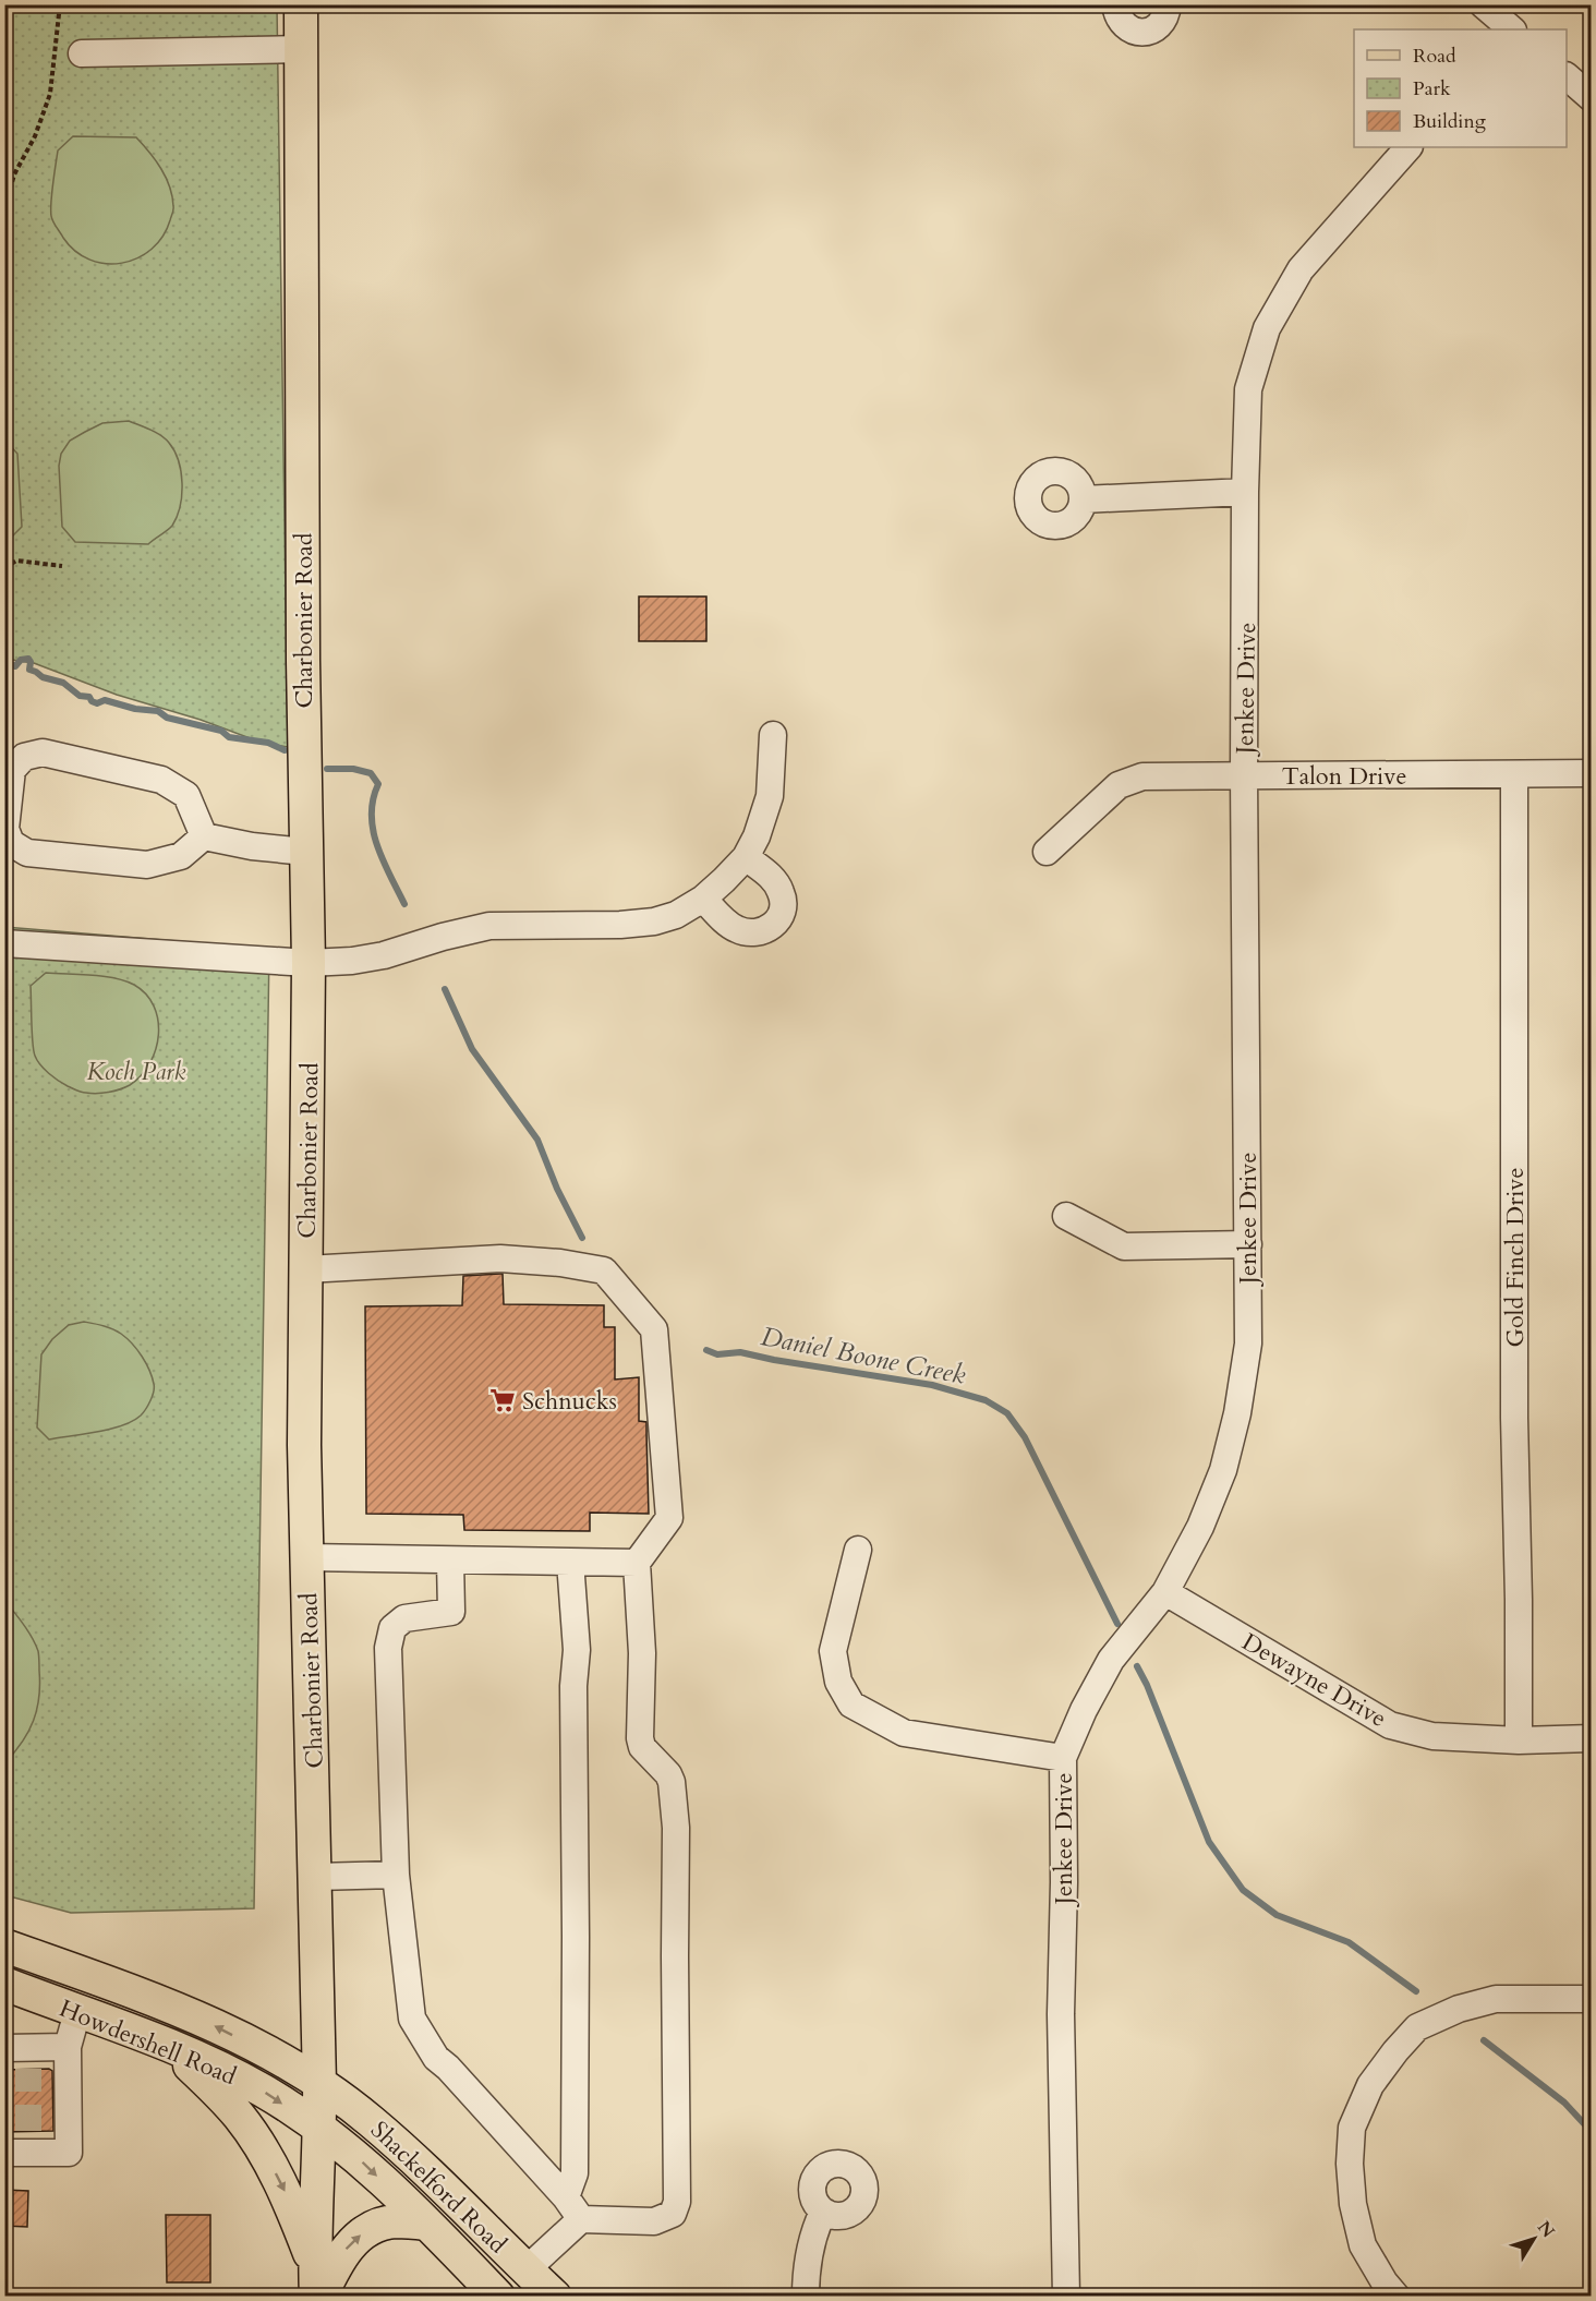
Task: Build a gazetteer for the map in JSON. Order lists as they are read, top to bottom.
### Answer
{
  "streets": {
    "main road": ["Charbonier Road", "Howdershell Road", "Shackelford Road"],
    "street": [
      "Jenkee Drive",
      "Talon Drive",
      "Gold Finch Drive",
      "Dewayne Drive"
    ]
  },
  "crossings": [
    ["Charbonier Road", "Howdershell Road"],
    ["Charbonier Road", "Shackelford Road"],
    ["Jenkee Drive", "Talon Drive"],
    ["Jenkee Drive", "Dewayne Drive"],
    ["Talon Drive", "Gold Finch Drive"],
    ["Gold Finch Drive", "Dewayne Drive"],
    ["Howdershell Road", "Shackelford Road"]
  ],
  "water": ["Daniel Boone Creek"],
  "parks": ["Koch Park"],
  "places": {
    "supermarket": ["Schnucks"]
  },
  "legend": ["Road", "Park", "Building"],
  "north": "top right"
}
